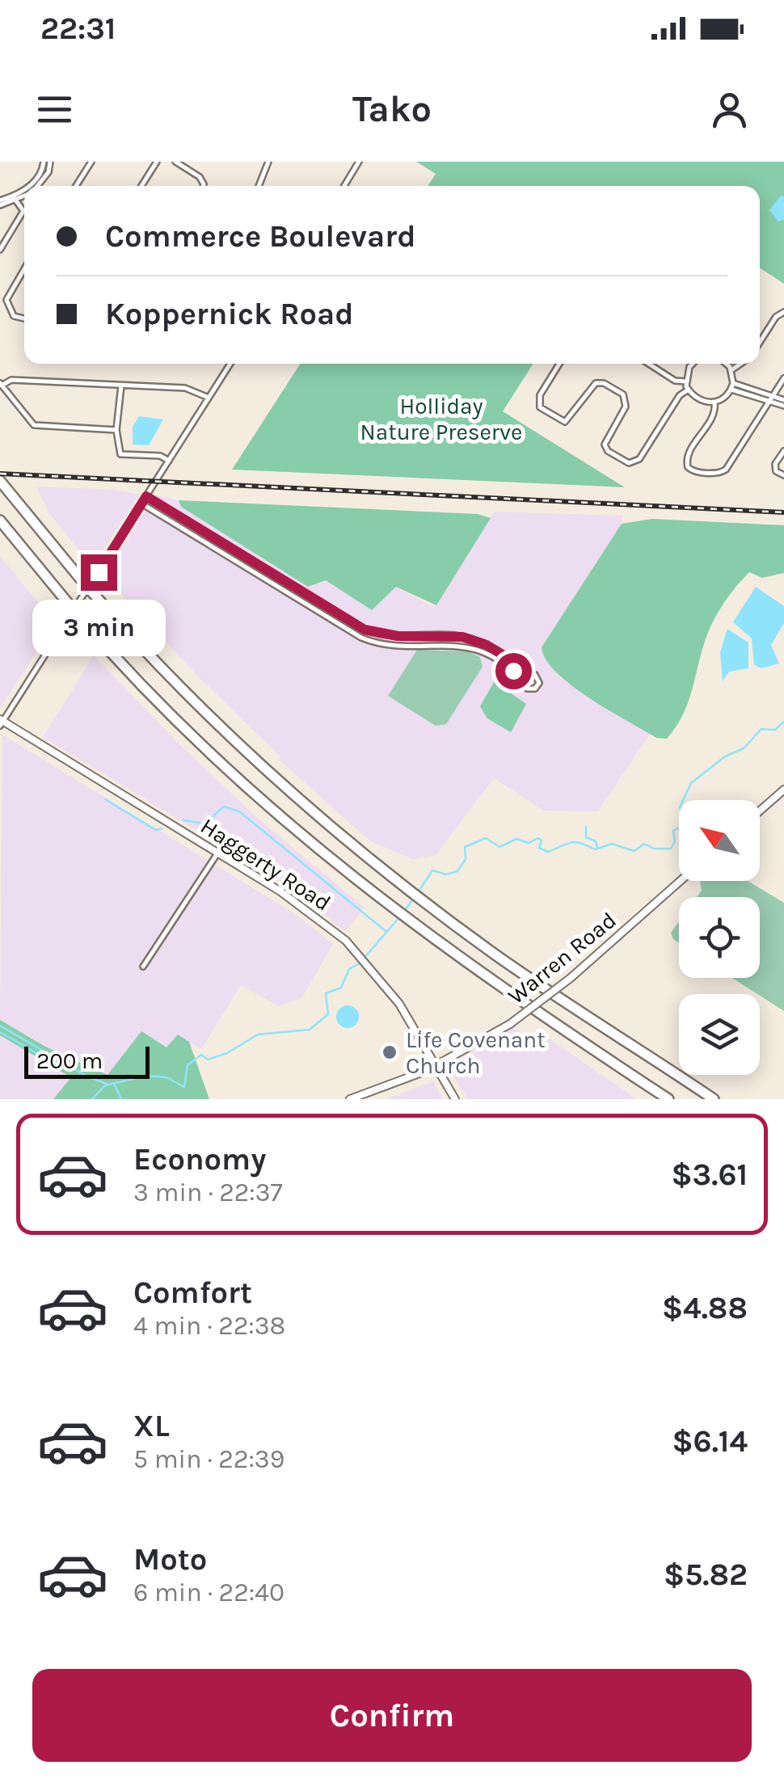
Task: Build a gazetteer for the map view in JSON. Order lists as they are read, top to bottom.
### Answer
{
  "streets": {
    "main road": ["Haggerty Road", "Warren Road"]
  },
  "crossings": [
    ["Haggerty Road", "Warren Road"]
  ],
  "parks": ["Holliday Nature Preserve"],
  "places": ["Life Covenant Church"],
  "scale_bar": "200 m",
  "north": "top left",
  "page": {
    "status": "22:31",
    "header": "Tako",
    "banner": ["Commerce Boulevard", "Koppernick Road"],
    "bubble": "3 min",
    "scale": "200 m",
    "list": [
      {
        "name": "Economy",
        "note": "3 min · 22:37",
        "value": "$3.61"
      },
      {
        "name": "Comfort",
        "note": "4 min · 22:38",
        "value": "$4.88"
      },
      {
        "name": "XL",
        "note": "5 min · 22:39",
        "value": "$6.14"
      },
      {
        "name": "Moto",
        "note": "6 min · 22:40",
        "value": "$5.82"
      }
    ],
    "buttons": "Confirm"
  }
}
